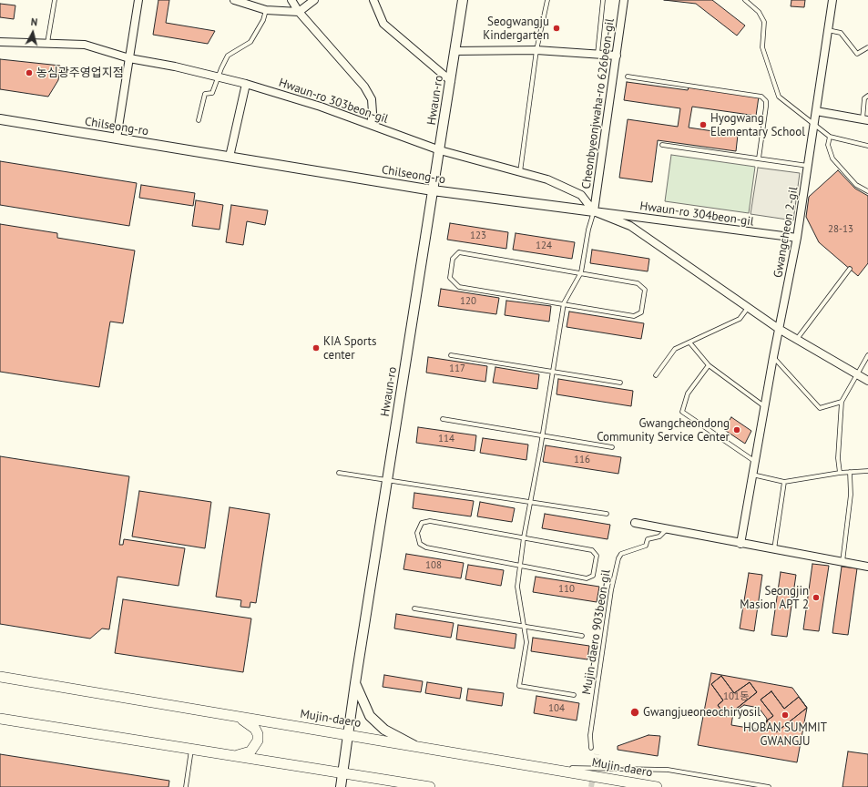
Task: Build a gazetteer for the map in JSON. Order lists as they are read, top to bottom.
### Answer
{
  "streets": {
    "main road": ["Mujin-daero"],
    "street": [
      "Hwaun-ro",
      "Hwaun-ro 303beon-gil",
      "Cheonbyeonjwaha-ro 626beon-gil",
      "Chilseong-ro",
      "Hwaun-ro 304beon-gil",
      "Gwangcheon 2-gil"
    ],
    "lane": ["Mujin-daero 903beon-gil"]
  },
  "crossings": [
    ["Hwaun-ro", "Hwaun-ro 303beon-gil"],
    ["Hwaun-ro", "Chilseong-ro"],
    ["Hwaun-ro", "Mujin-daero"],
    ["Cheonbyeonjwaha-ro 626beon-gil", "Chilseong-ro"],
    ["Cheonbyeonjwaha-ro 626beon-gil", "Hwaun-ro 304beon-gil"],
    ["Chilseong-ro", "Hwaun-ro 304beon-gil"],
    ["Hwaun-ro 304beon-gil", "Gwangcheon 2-gil"]
  ],
  "places": [
    "Seogwangju Kindergarten",
    "농심광주영업지점",
    "Hyogwang Elementary School",
    "KIA Sports center",
    "Gwangcheondong Community Service Center",
    "Seongjin Masion APT 2",
    "Gwangjueoneochiryosil",
    "HOBAN SUMMIT GWANGJU"
  ],
  "house_numbers": [
    "28-13",
    "123",
    "124",
    "120",
    "117",
    "114",
    "116",
    "108",
    "110",
    "101동",
    "104"
  ],
  "north": "top"
}
